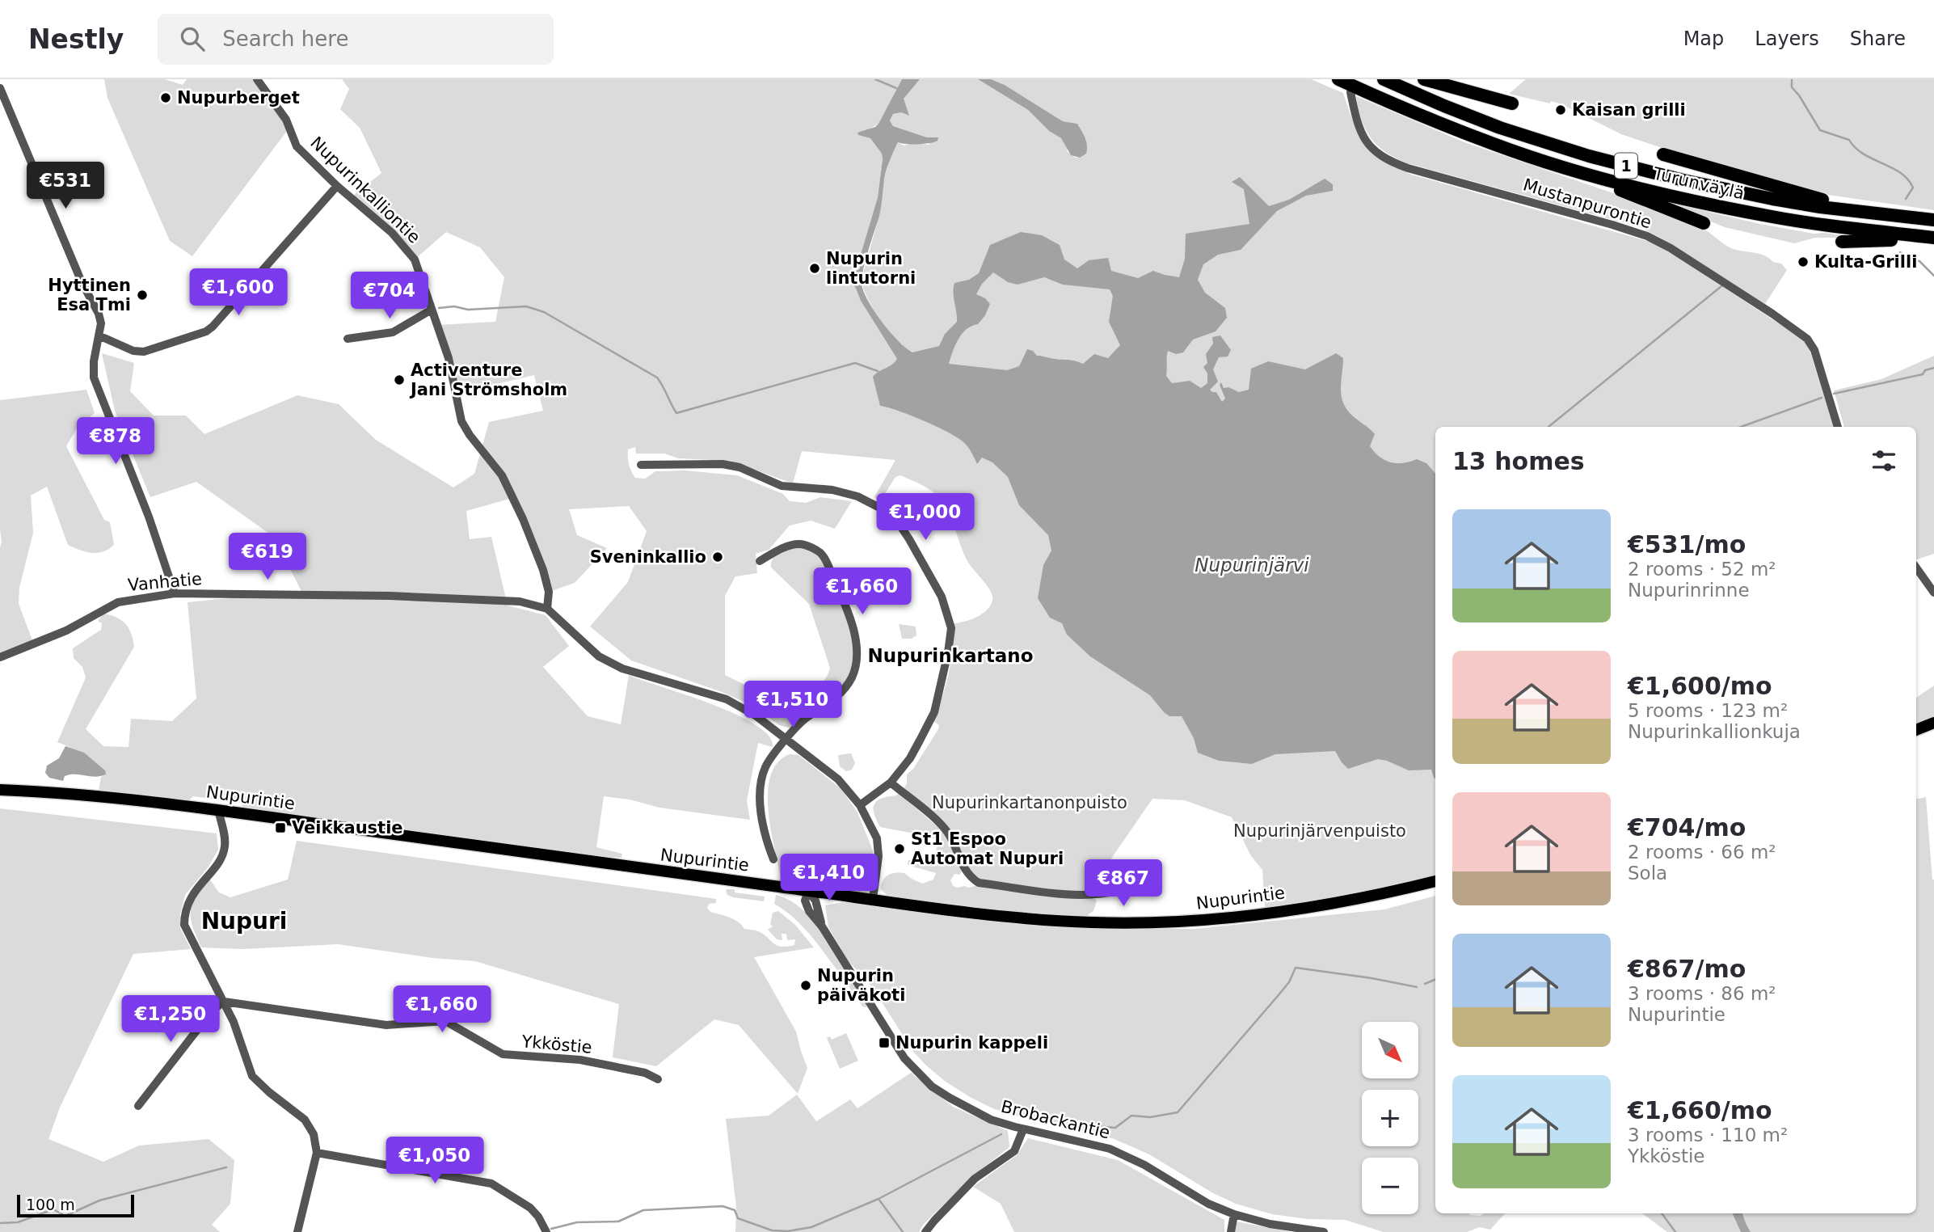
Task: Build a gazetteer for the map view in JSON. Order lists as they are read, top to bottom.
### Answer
{
  "streets": {
    "highway": ["1", "Turunväylä"],
    "main road": ["Nupurintie"],
    "street": [
      "Nupurinkalliontie",
      "Mustanpurontie",
      "Vanhatie",
      "Ykköstie",
      "Brobackantie"
    ]
  },
  "crossings": [
    ["Nupurinkalliontie", "Vanhatie"],
    ["Nupurintie", "Brobackantie"]
  ],
  "districts": ["Nupurinkartano", "Nupuri"],
  "water": ["Nupurinjärvi"],
  "parks": ["Nupurinkartanonpuisto", "Nupurinjärvenpuisto"],
  "places": {
    "other": [
      "Nupurberget",
      "Kaisan grilli",
      "Kulta-Grilli",
      "Nupurin lintutorni",
      "Hyttinen Esa Tmi",
      "Activenture Jani Strömsholm",
      "Sveninkallio",
      "St1 Espoo Automat Nupuri",
      "Nupurin päiväkoti"
    ],
    "transit": ["Veikkaustie", "Nupurin kappeli"]
  },
  "scale_bar": "100 m",
  "north": "bottom right",
  "page": {
    "header": "Nestly",
    "search": "Search here",
    "nav": ["Map", "Layers", "Share"],
    "price": [
      "€531",
      "€1,600",
      "€704",
      "€878",
      "€1,000",
      "€619",
      "€1,660",
      "€1,510",
      "€1,410",
      "€867",
      "€1,660",
      "€1,250",
      "€1,050"
    ],
    "heading": "13 homes",
    "list": [
      {
        "name": "€531/mo",
        "note": "2 rooms · 52 m² · Nupurinrinne"
      },
      {
        "name": "€1,600/mo",
        "note": "5 rooms · 123 m² · Nupurinkallionkuja"
      },
      {
        "name": "€704/mo",
        "note": "2 rooms · 66 m² · Sola"
      },
      {
        "name": "€867/mo",
        "note": "3 rooms · 86 m² · Nupurintie"
      },
      {
        "name": "€1,660/mo",
        "note": "3 rooms · 110 m² · Ykköstie"
      }
    ],
    "map_buttons": ["+", "−"],
    "scale": "100 m"
  }
}
